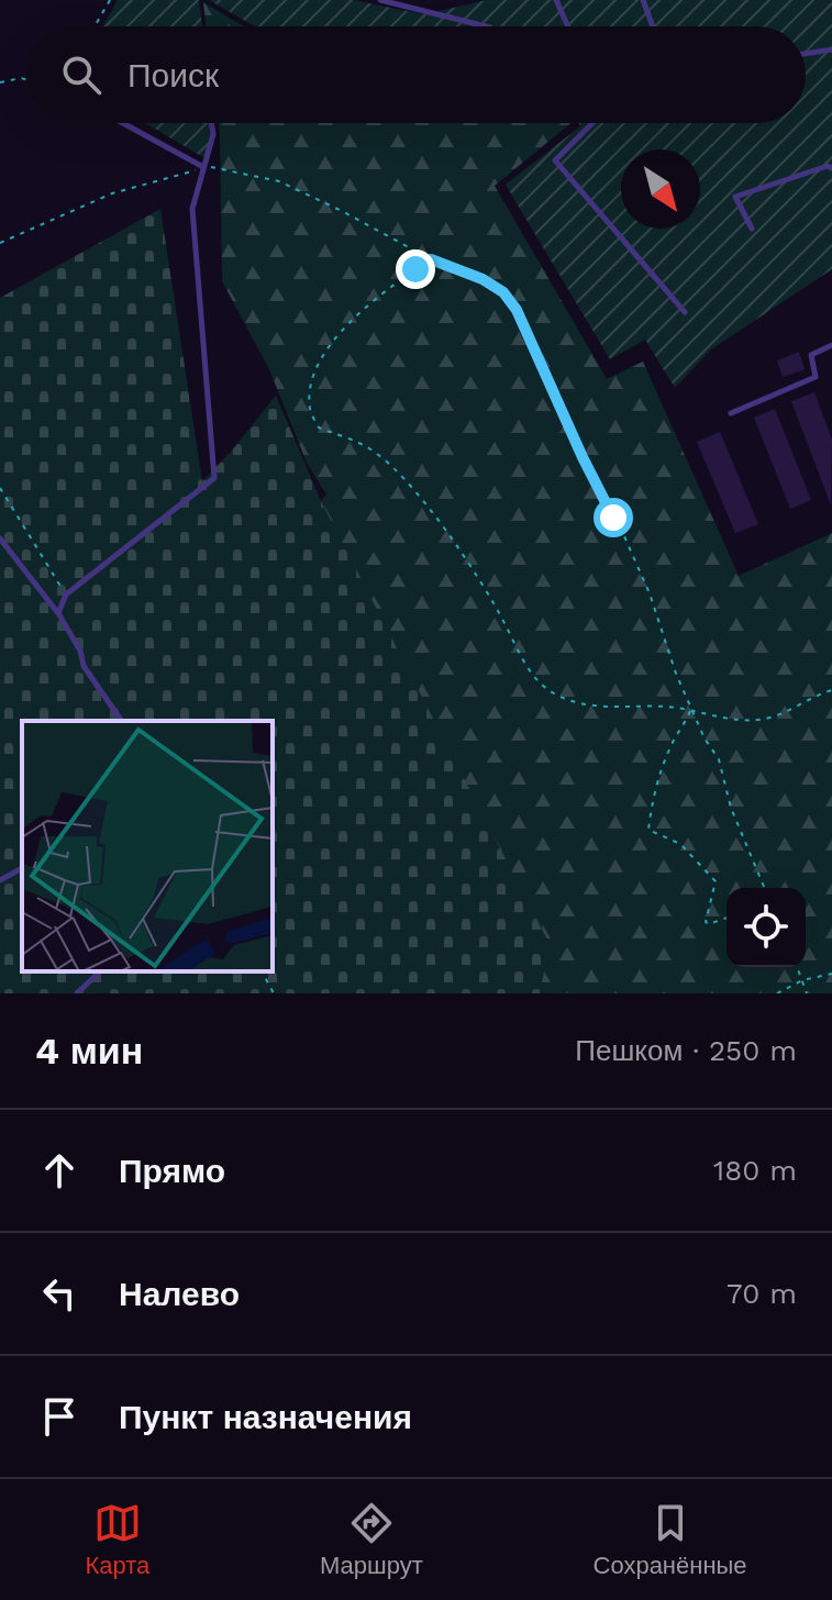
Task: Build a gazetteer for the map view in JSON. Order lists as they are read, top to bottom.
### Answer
{
  "north": "bottom right",
  "page": {
    "search": "Поиск",
    "heading": ["4 мин", "Пешком · 250 m"],
    "list": [
      ["Прямо", "180 m"],
      ["Налево", "70 m"],
      "Пункт назначения"
    ],
    "nav": ["Карта", "Маршрут", "Сохранённые"]
  }
}
